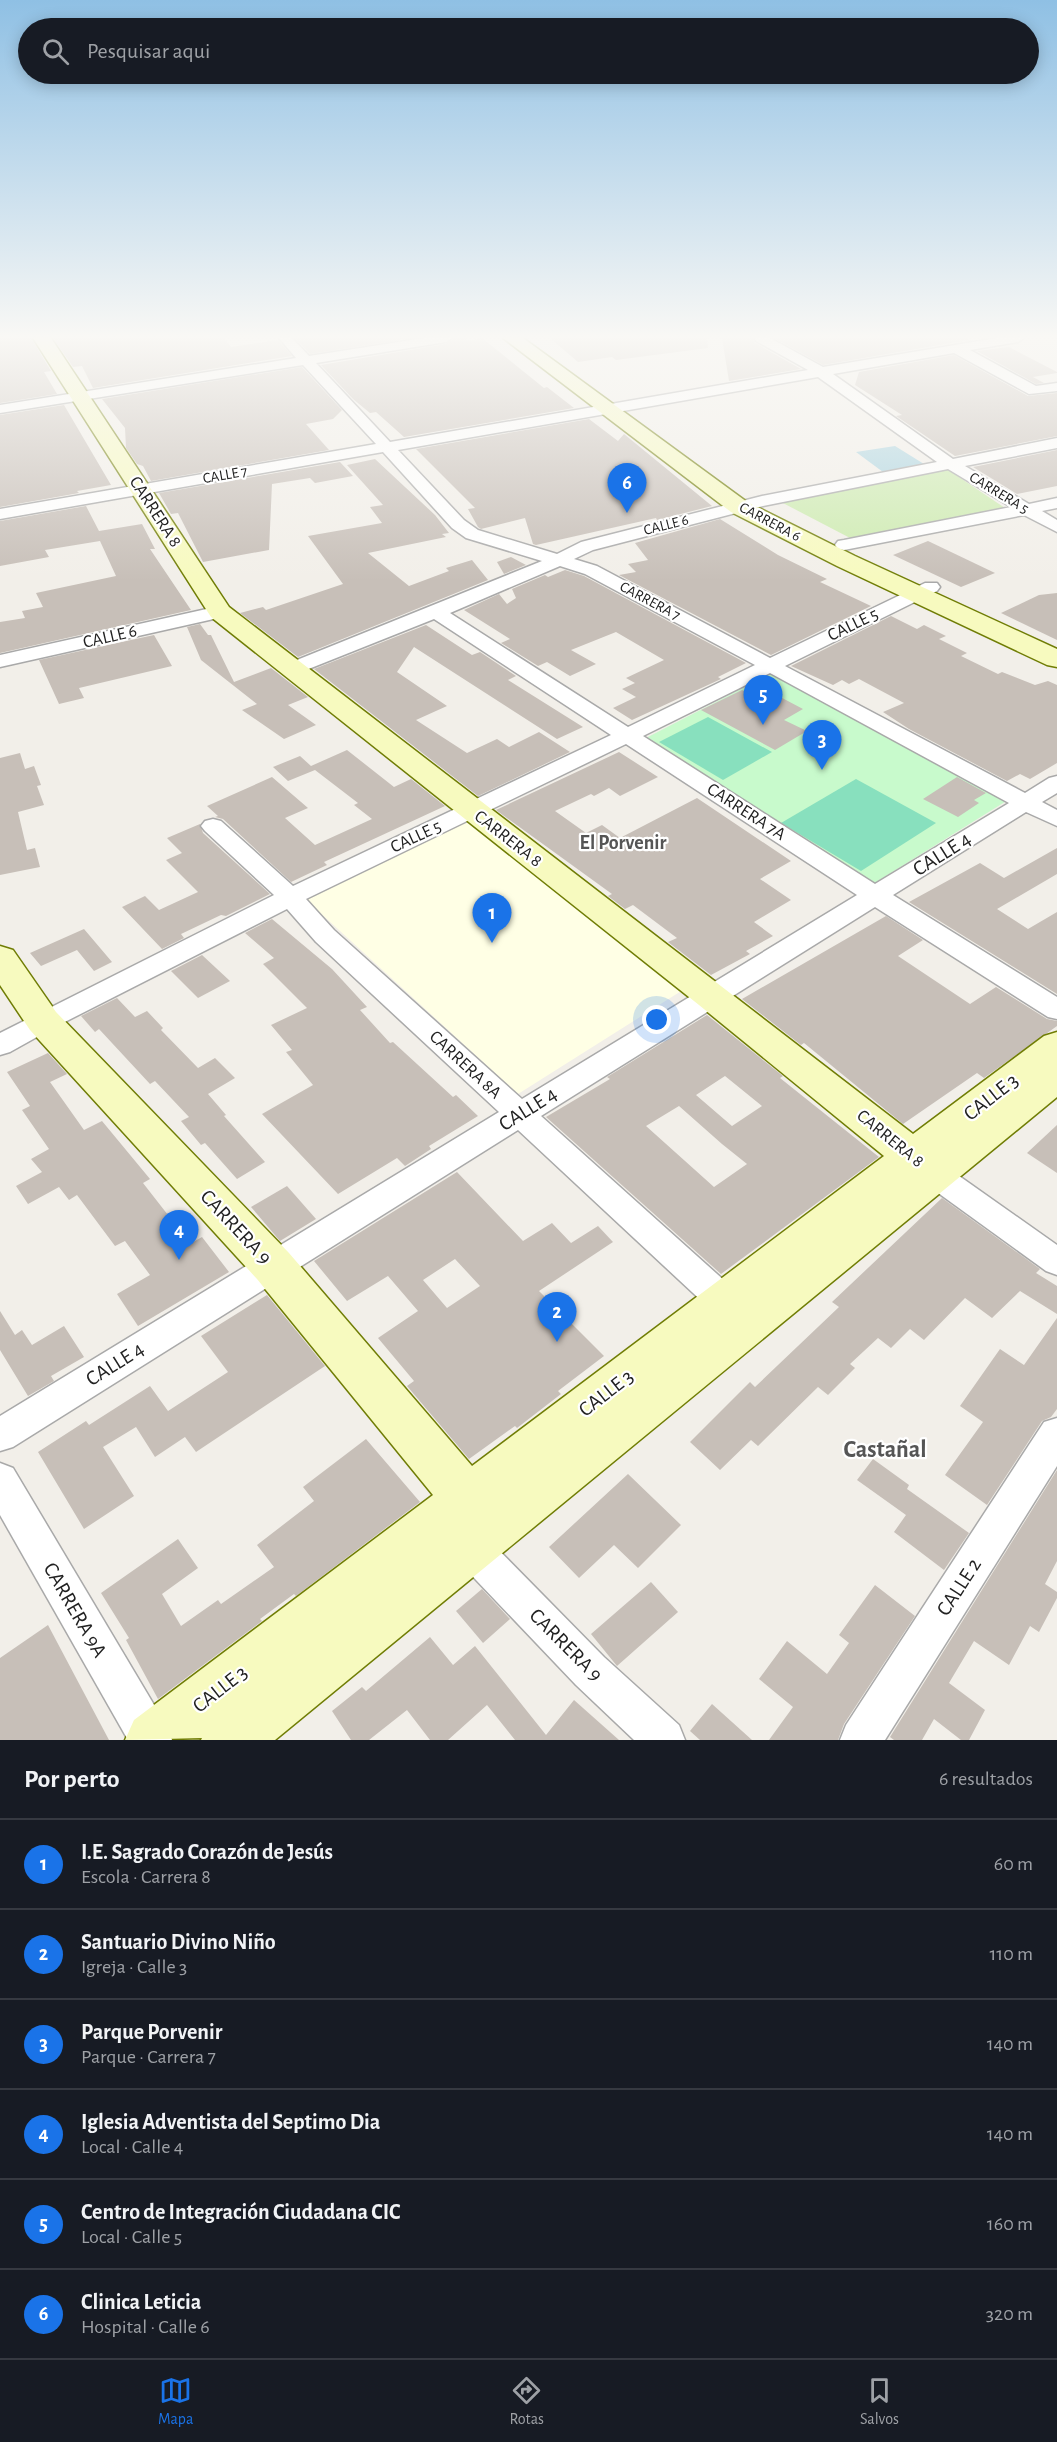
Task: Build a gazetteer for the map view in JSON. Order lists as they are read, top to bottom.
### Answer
{
  "streets": {
    "street": [
      "CALLE 7",
      "CARRERA 5",
      "CARRERA 8",
      "CARRERA 6",
      "CALLE 6",
      "CARRERA 7",
      "CALLE 5",
      "CARRERA 7A",
      "CALLE 4",
      "CARRERA 8A",
      "CALLE 3",
      "CARRERA 9",
      "CALLE 2",
      "CARRERA 9A"
    ]
  },
  "crossings": [
    ["CALLE 7", "CARRERA 8"],
    ["CALLE 7", "CARRERA 7"],
    ["CARRERA 5", "CALLE 6"],
    ["CARRERA 8", "CALLE 6"],
    ["CARRERA 8", "CALLE 5"],
    ["CARRERA 8", "CALLE 4"],
    ["CARRERA 8", "CALLE 3"],
    ["CARRERA 6", "CALLE 6"],
    ["CARRERA 6", "CALLE 5"],
    ["CALLE 6", "CARRERA 7"],
    ["CALLE 6", "CARRERA 7A"],
    ["CARRERA 7", "CALLE 5"],
    ["CARRERA 7", "CALLE 4"],
    ["CALLE 5", "CARRERA 7A"],
    ["CALLE 5", "CARRERA 8A"],
    ["CALLE 5", "CARRERA 9"],
    ["CARRERA 7A", "CALLE 4"],
    ["CALLE 4", "CARRERA 8A"],
    ["CALLE 4", "CARRERA 9"],
    ["CARRERA 8A", "CALLE 3"],
    ["CALLE 3", "CARRERA 9"],
    ["CALLE 3", "CARRERA 9A"]
  ],
  "districts": ["El Porvenir", "Castañal"],
  "page": {
    "search": "Pesquisar aqui",
    "pins": [
      "6",
      "5",
      "3",
      "1",
      "4",
      "2"
    ],
    "heading": ["Por perto", "6 resultados"],
    "list": [
      {
        "mark": "1",
        "name": "I.E. Sagrado Corazón de Jesús",
        "note": "Escola · Carrera 8",
        "value": "60 m"
      },
      {
        "mark": "2",
        "name": "Santuario Divino Niño",
        "note": "Igreja · Calle 3",
        "value": "110 m"
      },
      {
        "mark": "3",
        "name": "Parque Porvenir",
        "note": "Parque · Carrera 7",
        "value": "140 m"
      },
      {
        "mark": "4",
        "name": "Iglesia Adventista del Septimo Dia",
        "note": "Local · Calle 4",
        "value": "140 m"
      },
      {
        "mark": "5",
        "name": "Centro de Integración Ciudadana CIC",
        "note": "Local · Calle 5",
        "value": "160 m"
      },
      {
        "mark": "6",
        "name": "Clinica Leticia",
        "note": "Hospital · Calle 6",
        "value": "320 m"
      }
    ],
    "nav": ["Mapa", "Rotas", "Salvos"]
  }
}
